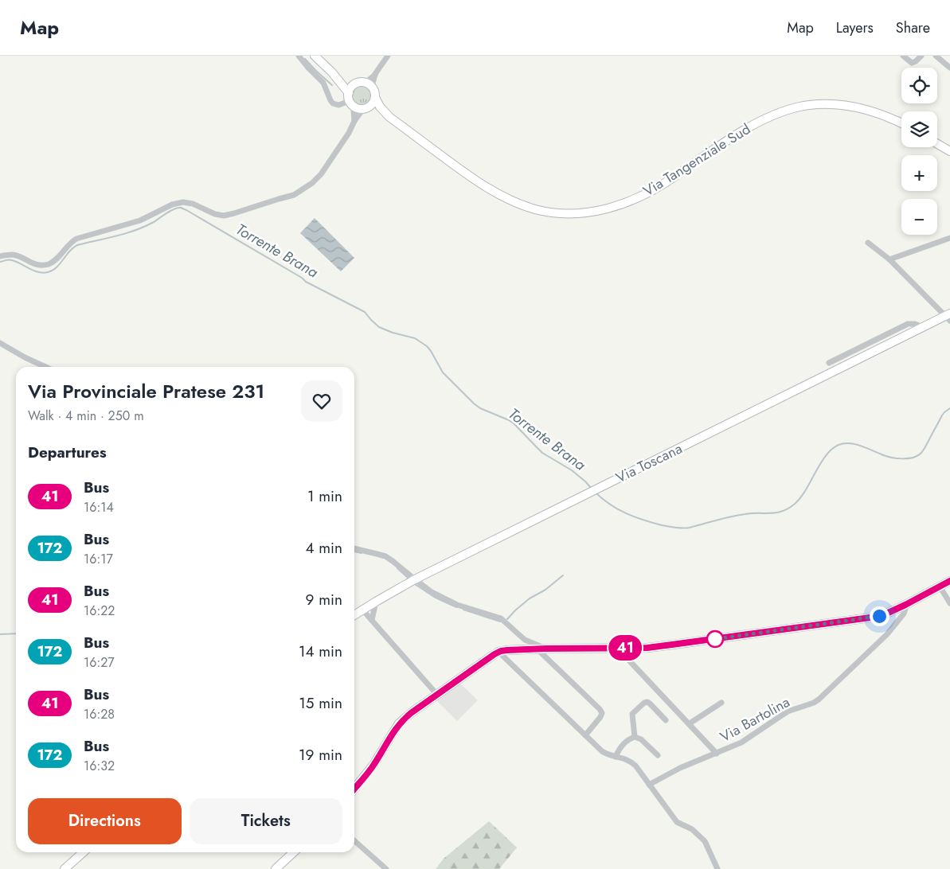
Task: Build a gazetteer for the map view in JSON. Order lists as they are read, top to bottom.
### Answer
{
  "streets": {
    "main road": ["Via Tangenziale Sud", "Via Toscana"],
    "street": ["Via Bartolina"]
  },
  "water": ["Torrente Brana"],
  "lines": ["bus line 41"],
  "page": {
    "header": "Map",
    "nav": ["Map", "Layers", "Share"],
    "on_map": "41",
    "map_buttons": ["+", "−"],
    "heading": [
      ["Via Provinciale Pratese 231", "Walk · 4 min · 250 m"],
      "Departures"
    ],
    "list": [
      {
        "mark": "41",
        "name": "Bus",
        "note": "16:14",
        "value": "1 min"
      },
      {
        "mark": "172",
        "name": "Bus",
        "note": "16:17",
        "value": "4 min"
      },
      {
        "mark": "41",
        "name": "Bus",
        "note": "16:22",
        "value": "9 min"
      },
      {
        "mark": "172",
        "name": "Bus",
        "note": "16:27",
        "value": "14 min"
      },
      {
        "mark": "41",
        "name": "Bus",
        "note": "16:28",
        "value": "15 min"
      },
      {
        "mark": "172",
        "name": "Bus",
        "note": "16:32",
        "value": "19 min"
      }
    ],
    "buttons": ["Directions", "Tickets"]
  }
}
